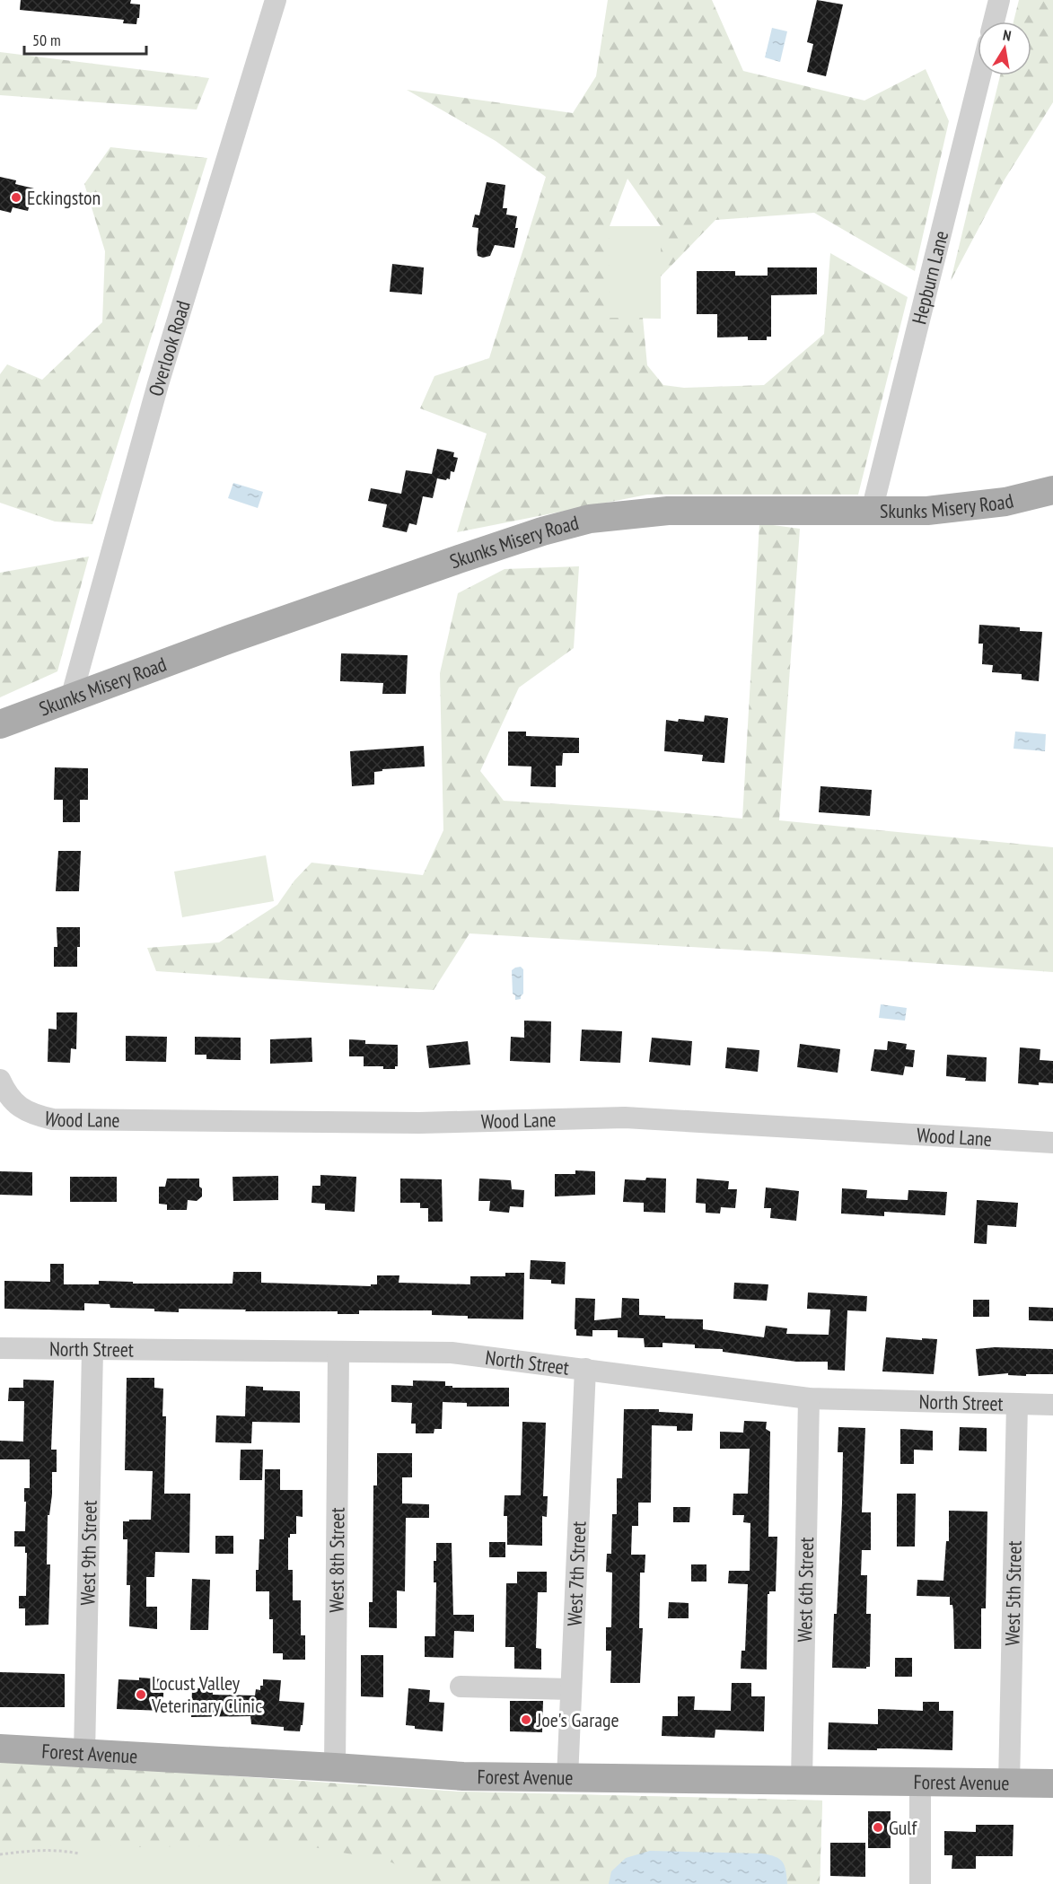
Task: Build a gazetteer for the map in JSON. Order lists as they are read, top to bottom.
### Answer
{
  "streets": {
    "main road": ["Skunks Misery Road", "Forest Avenue"],
    "street": [
      "Hepburn Lane",
      "Overlook Road",
      "Wood Lane",
      "North Street",
      "West 9th Street",
      "West 8th Street",
      "West 7th Street",
      "West 6th Street",
      "West 5th Street"
    ]
  },
  "crossings": [
    ["Hepburn Lane", "Skunks Misery Road"],
    ["Overlook Road", "Skunks Misery Road"],
    ["North Street", "West 9th Street"],
    ["North Street", "West 8th Street"],
    ["North Street", "West 7th Street"],
    ["North Street", "West 6th Street"],
    ["North Street", "West 5th Street"],
    ["West 9th Street", "Forest Avenue"],
    ["West 8th Street", "Forest Avenue"],
    ["West 7th Street", "Forest Avenue"],
    ["West 6th Street", "Forest Avenue"],
    ["West 5th Street", "Forest Avenue"]
  ],
  "places": [
    "Eckingston",
    "Locust Valley Veterinary Clinic",
    "Joe's Garage",
    "Gulf"
  ],
  "scale_bar": "50 m",
  "north": "top"
}
